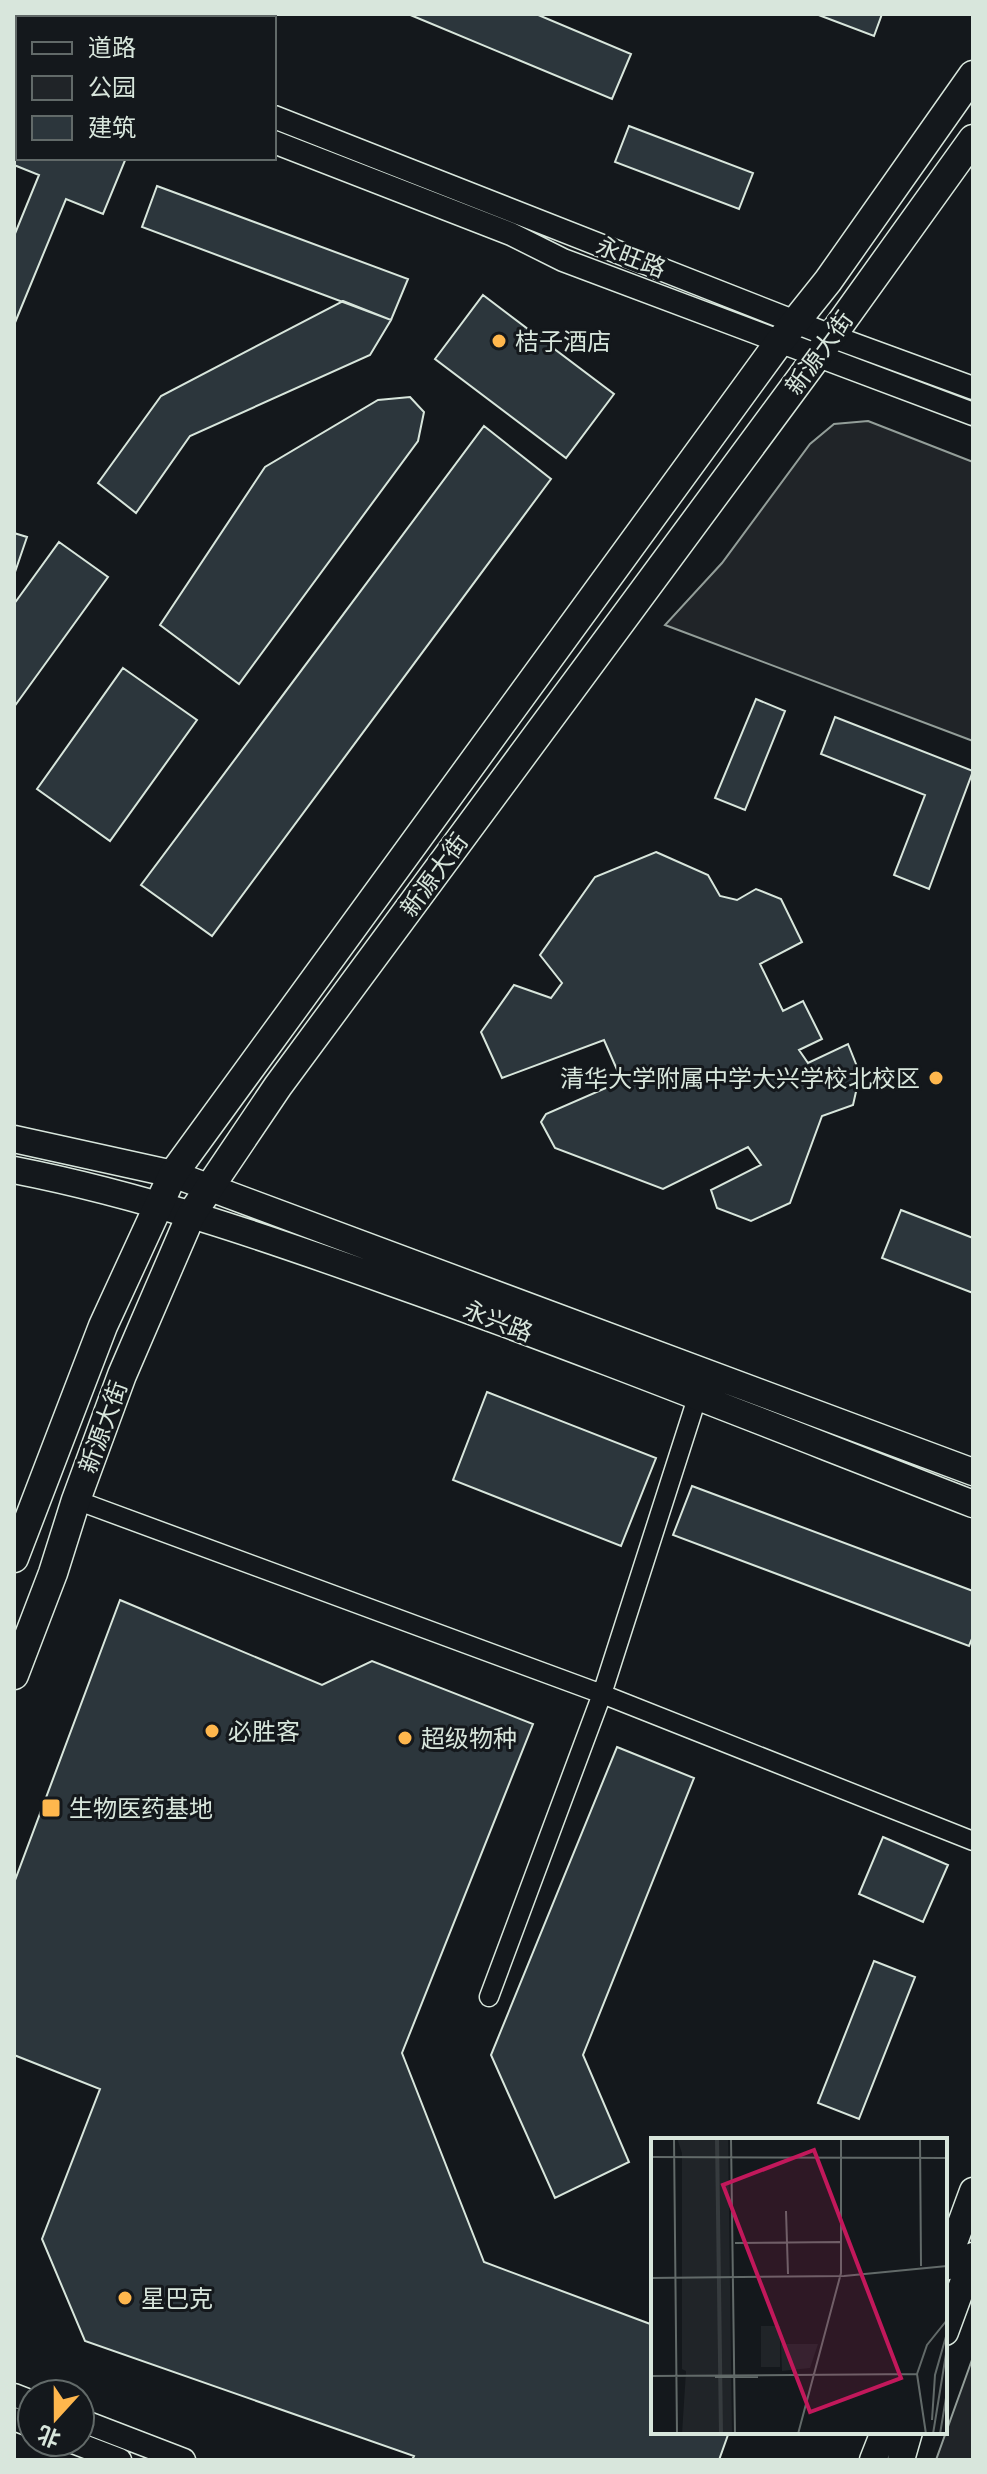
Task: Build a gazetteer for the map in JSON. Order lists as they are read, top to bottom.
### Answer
{
  "streets": {
    "main road": ["新源大街", "永兴路"],
    "street": ["永旺路"]
  },
  "crossings": [
    ["永旺路", "新源大街"],
    ["新源大街", "永兴路"]
  ],
  "places": {
    "other": [
      "桔子酒店",
      "清华大学附属中学大兴学校北校区",
      "必胜客",
      "超级物种",
      "星巴克"
    ],
    "transit": ["生物医药基地"]
  },
  "legend": ["道路", "公园", "建筑"],
  "north": "bottom"
}
